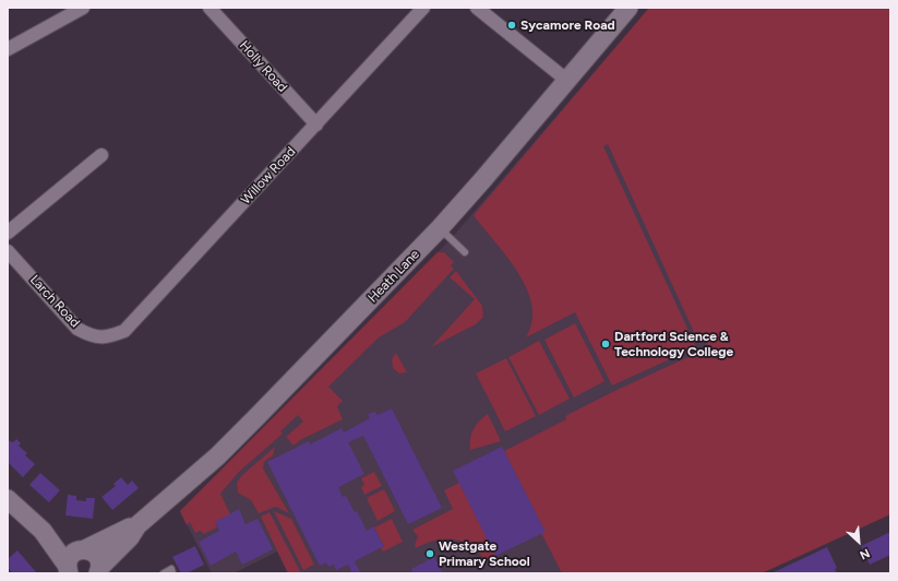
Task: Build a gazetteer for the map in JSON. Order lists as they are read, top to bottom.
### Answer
{
  "streets": {
    "street": [
      "Holly Road",
      "Willow Road",
      "Heath Lane",
      "Larch Road"
    ]
  },
  "crossings": [
    ["Holly Road", "Willow Road"],
    ["Willow Road", "Larch Road"]
  ],
  "places": ["Sycamore Road", "Dartford Science & Technology College", "Westgate Primary School"],
  "north": "bottom right"
}
